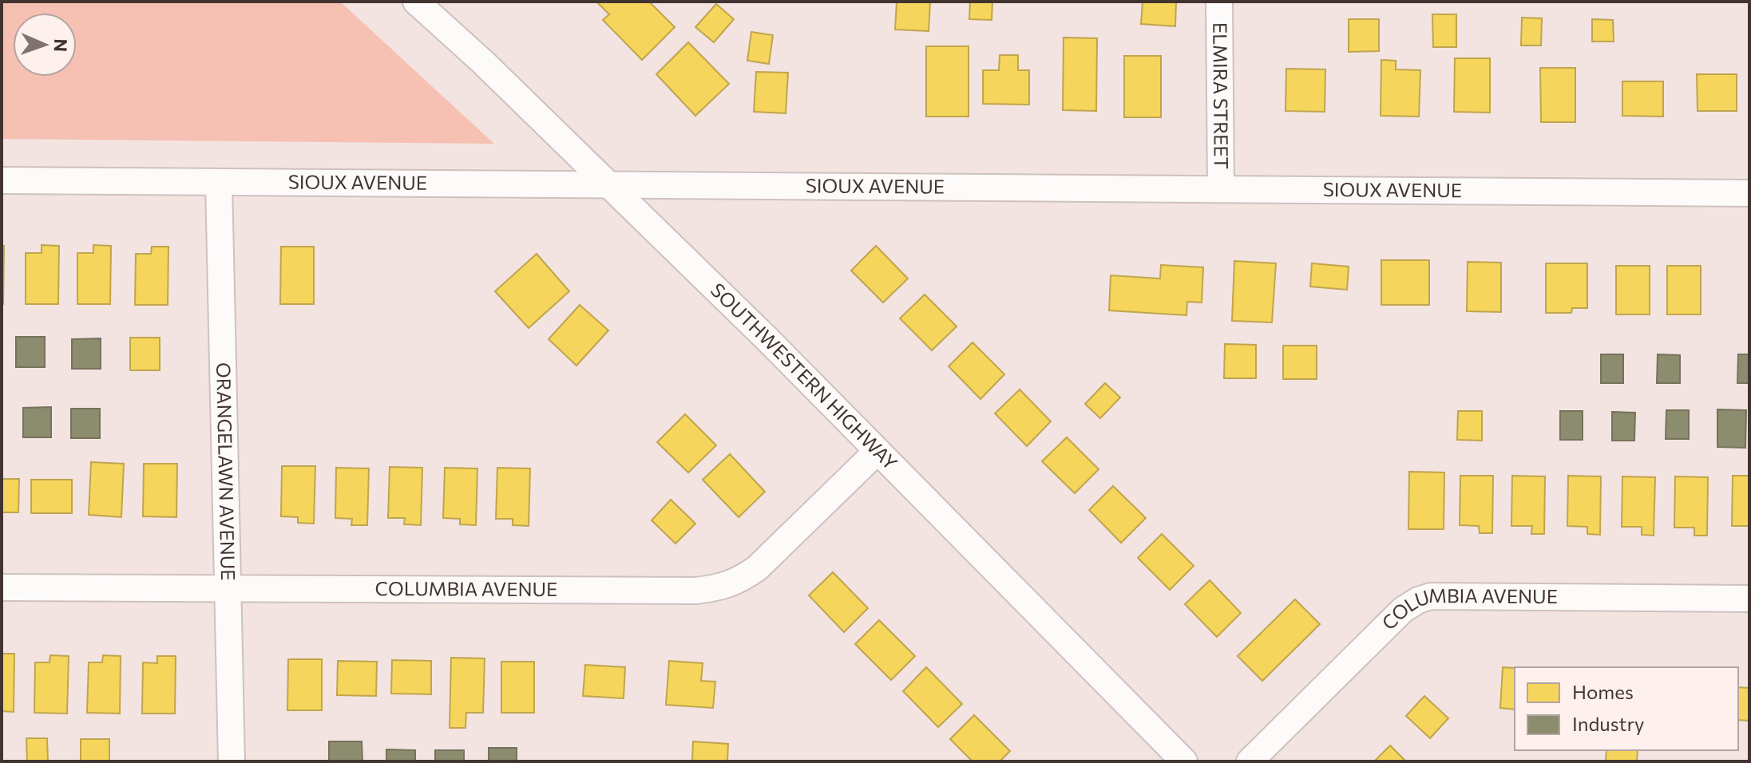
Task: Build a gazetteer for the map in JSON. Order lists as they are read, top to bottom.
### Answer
{
  "streets": {
    "street": [
      "ELMIRA STREET",
      "SIOUX AVENUE",
      "SOUTHWESTERN HIGHWAY",
      "ORANGELAWN AVENUE",
      "COLUMBIA AVENUE"
    ]
  },
  "crossings": [
    ["ELMIRA STREET", "SIOUX AVENUE"],
    ["SIOUX AVENUE", "SOUTHWESTERN HIGHWAY"],
    ["SIOUX AVENUE", "ORANGELAWN AVENUE"],
    ["SOUTHWESTERN HIGHWAY", "COLUMBIA AVENUE"],
    ["ORANGELAWN AVENUE", "COLUMBIA AVENUE"]
  ],
  "legend": ["Homes", "Industry"],
  "north": "right"
}
